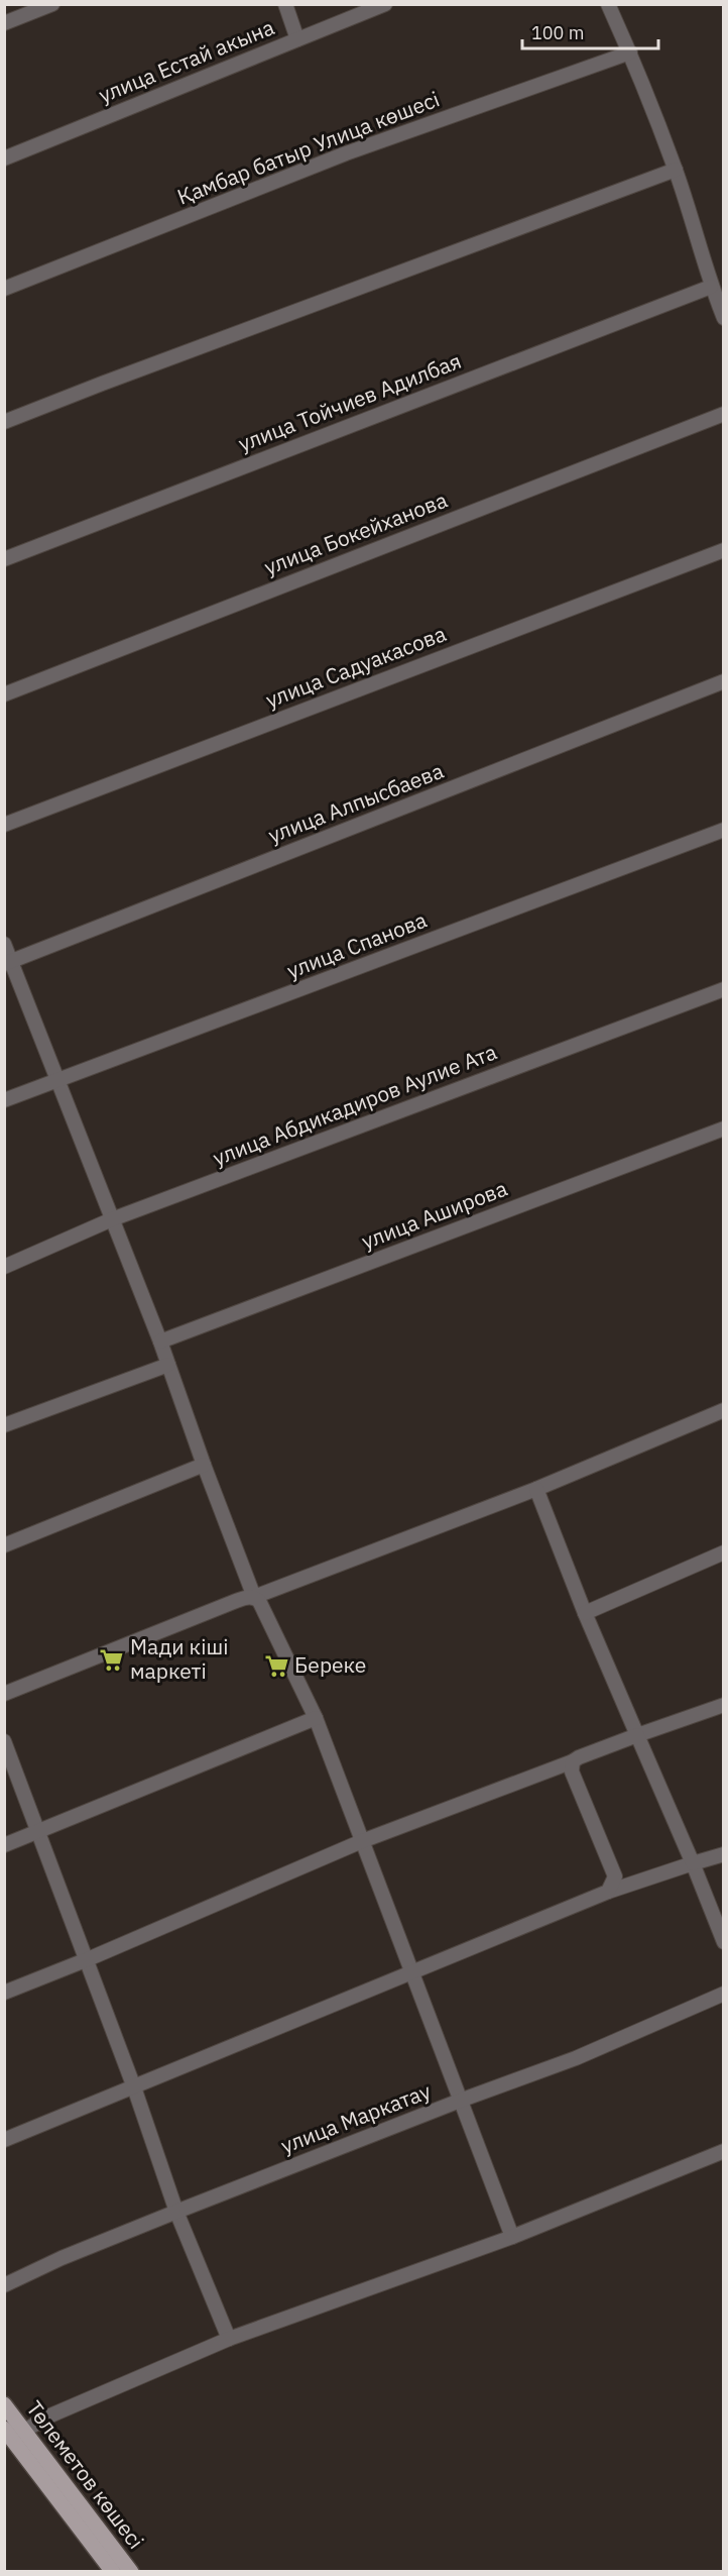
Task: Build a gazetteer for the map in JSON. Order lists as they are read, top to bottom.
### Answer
{
  "streets": {
    "main road": ["Төлеметов көшесі"],
    "street": [
      "улица Естай акына",
      "Қамбар батыр Улица көшесі",
      "улица Тойчиев Адилбая",
      "улица Бокейханова",
      "улица Садуакасова",
      "улица Алпысбаева",
      "улица Спанова",
      "улица Абдикадиров Аулие Ата",
      "улица Аширова",
      "улица Маркатау"
    ]
  },
  "places": {
    "supermarket": ["Мади кіші маркеті", "Береке"]
  },
  "scale_bar": "100 m"
}
